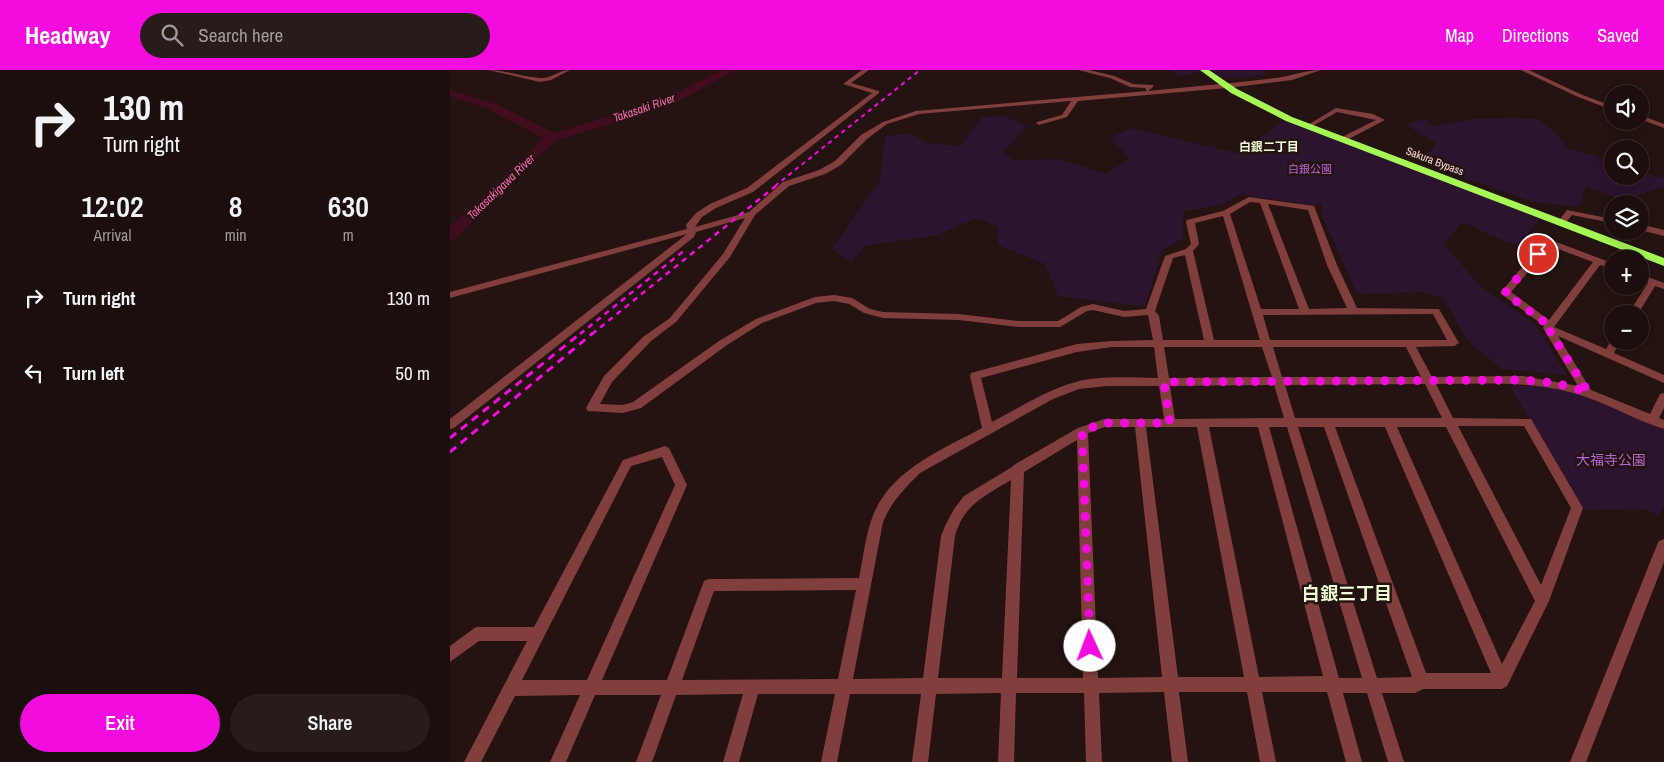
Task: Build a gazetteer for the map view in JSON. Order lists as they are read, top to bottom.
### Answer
{
  "streets": {
    "highway": ["Sakura Bypass"]
  },
  "districts": ["白銀二丁目", "白銀三丁目"],
  "water": ["Takasaki River", "Takasakigawa River"],
  "parks": ["白銀公園", "大福寺公園"],
  "page": {
    "header": "Headway",
    "search": "Search here",
    "nav": ["Map", "Directions", "Saved"],
    "turn": ["130 m", "Turn right"],
    "map_buttons": ["+", "−"],
    "eta": [
      "12:02",
      "Arrival",
      "8",
      "min",
      "630",
      "m"
    ],
    "list": [
      {
        "name": "Turn right",
        "value": "130 m"
      },
      {
        "name": "Turn left",
        "value": "50 m"
      }
    ],
    "buttons": ["Exit", "Share"]
  }
}
